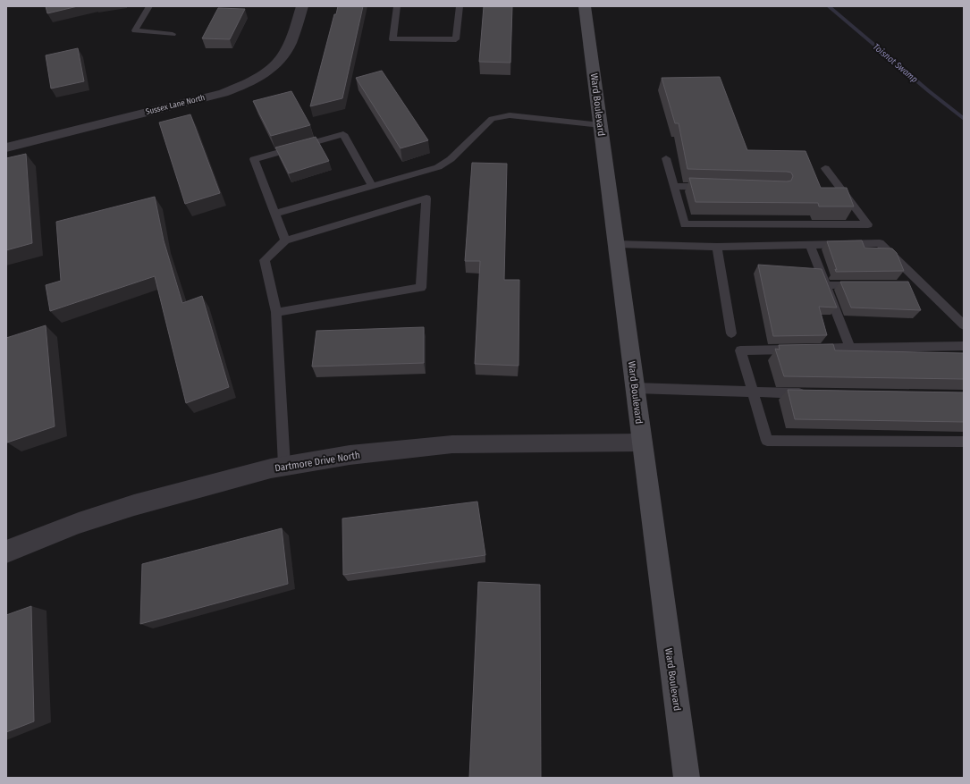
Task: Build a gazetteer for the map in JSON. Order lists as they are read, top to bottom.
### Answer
{
  "streets": {
    "main road": ["Ward Boulevard"],
    "street": ["Sussex Lane North", "Dartmore Drive North"]
  },
  "crossings": [
    ["Ward Boulevard", "Dartmore Drive North"]
  ],
  "water": ["Toisnot Swamp"]
}
